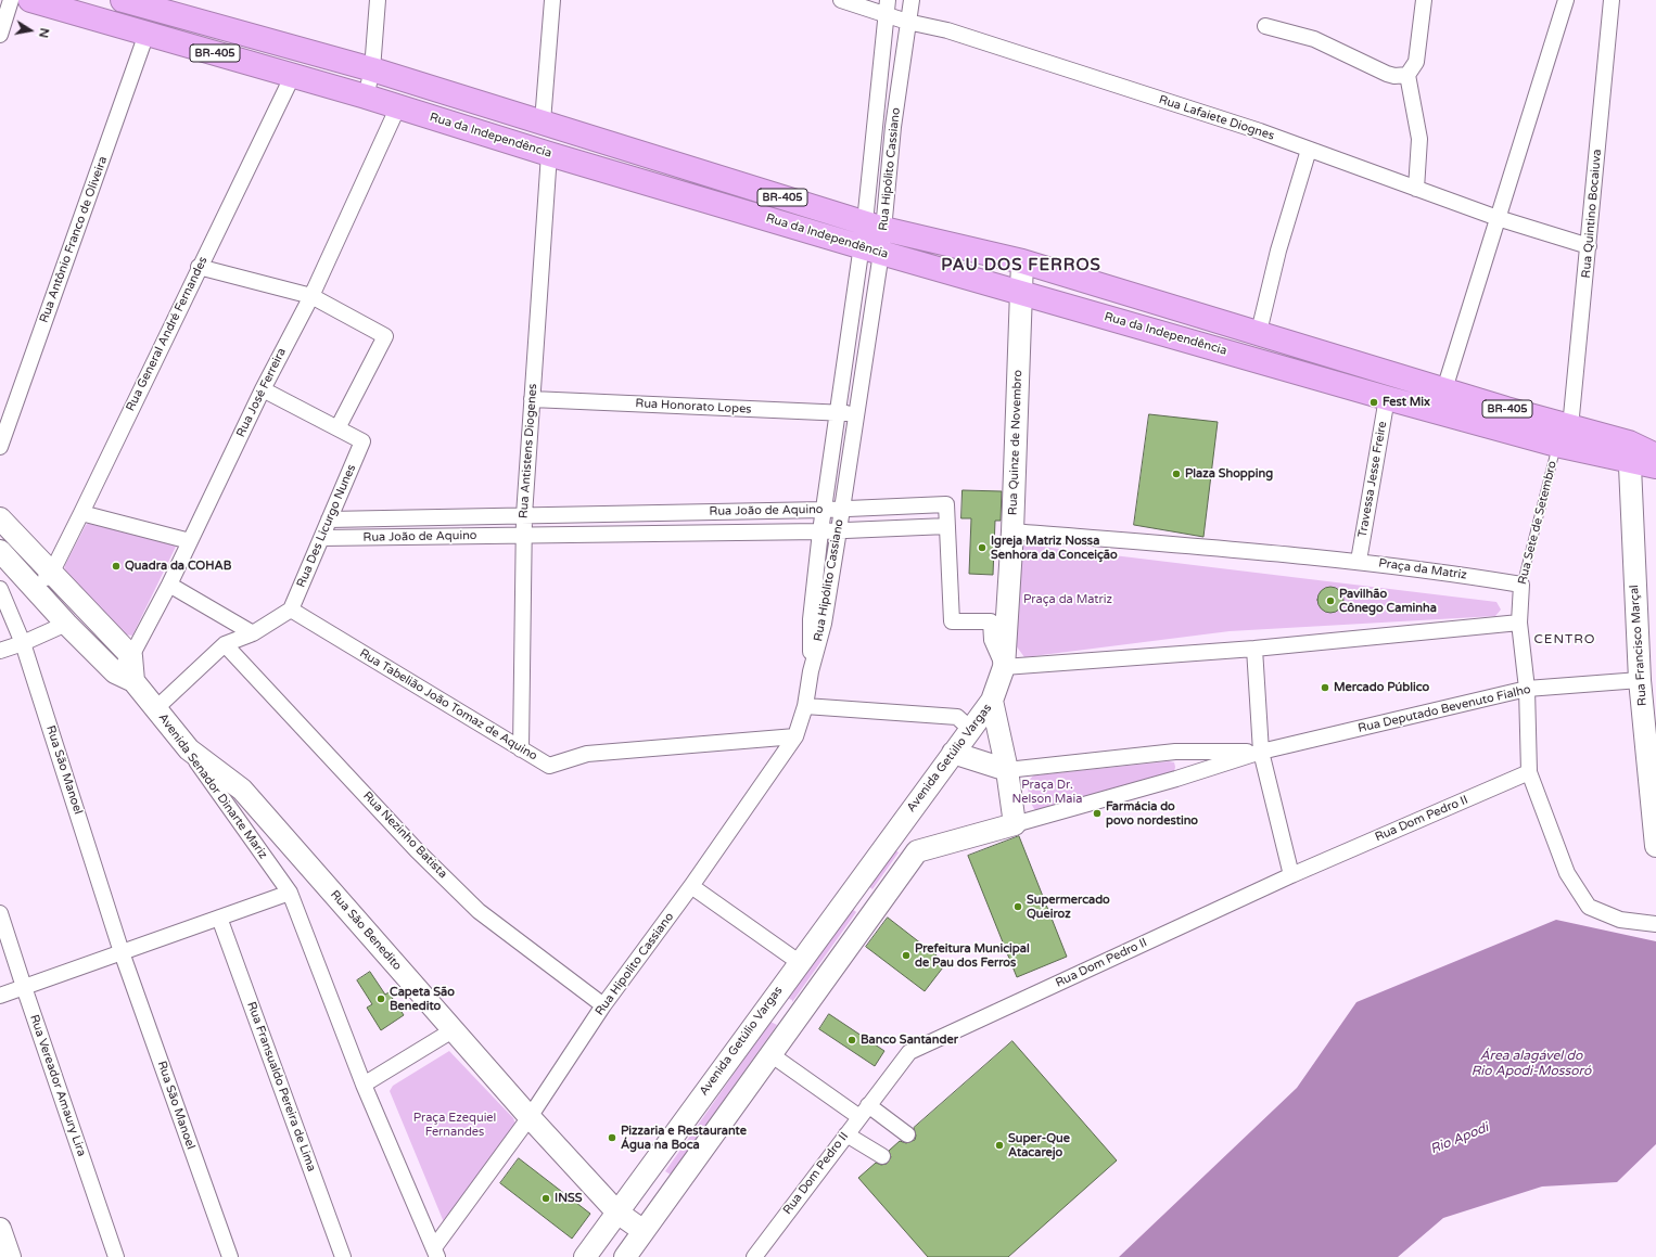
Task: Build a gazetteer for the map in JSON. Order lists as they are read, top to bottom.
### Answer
{
  "streets": {
    "highway": ["BR-405", "Rua da Independência"],
    "main road": [
      "Rua Quinze de Novembro",
      "Rua Francisco Marçal",
      "Avenida Getúlio Vargas",
      "Avenida Senador Dinarte Mariz",
      "Rua São Benedito"
    ],
    "street": [
      "Rua Lafaiete Diognes",
      "Rua Hipólito Cassiano",
      "Rua Quintino Bocaiuva",
      "Rua Antônio Franco de Oliveira",
      "Rua General André Fernandes",
      "Rua José Ferreira",
      "Rua Honorato Lopes",
      "Rua Antistens Diogenes",
      "Travessa Jesse Freire",
      "Rua João de Aquino",
      "Rua Sete de Setembro",
      "Rua Des Licurgo Nunes",
      "Praça da Matriz",
      "Rua Tabelião João Tomaz de Aquino",
      "Rua Deputado Bevenuto Fialho",
      "Rua São Manoel",
      "Rua Dom Pedro II",
      "Rua Nezinho Batista",
      "Rua Hipolito Cassiano",
      "Rua Vereador Amaury Lira",
      "Rua Fransualdo Pereira de Lima"
    ]
  },
  "crossings": [
    ["BR-405", "Rua da Independência"],
    ["BR-405", "Rua Francisco Marçal"],
    ["Rua Lafaiete Diognes", "Rua Hipólito Cassiano"],
    ["Rua Lafaiete Diognes", "Rua Quintino Bocaiuva"],
    ["Rua da Independência", "Rua Hipólito Cassiano"],
    ["Rua da Independência", "Rua Quintino Bocaiuva"],
    ["Rua da Independência", "Rua Antônio Franco de Oliveira"],
    ["Rua da Independência", "Rua General André Fernandes"],
    ["Rua da Independência", "Rua José Ferreira"],
    ["Rua da Independência", "Rua Quinze de Novembro"],
    ["Rua da Independência", "Rua Antistens Diogenes"],
    ["Rua da Independência", "Travessa Jesse Freire"],
    ["Rua da Independência", "Rua Sete de Setembro"],
    ["Rua da Independência", "Rua Francisco Marçal"],
    ["Rua Hipólito Cassiano", "Rua Honorato Lopes"],
    ["Rua Hipólito Cassiano", "Rua João de Aquino"],
    ["Rua Hipólito Cassiano", "Rua Hipolito Cassiano"],
    ["Rua Quintino Bocaiuva", "Rua Sete de Setembro"],
    ["Rua General André Fernandes", "Avenida Senador Dinarte Mariz"],
    ["Rua Honorato Lopes", "Rua Antistens Diogenes"],
    ["Rua Quinze de Novembro", "Praça da Matriz"],
    ["Rua Quinze de Novembro", "Avenida Getúlio Vargas"],
    ["Rua Antistens Diogenes", "Rua João de Aquino"],
    ["Rua Antistens Diogenes", "Rua Tabelião João Tomaz de Aquino"],
    ["Travessa Jesse Freire", "Praça da Matriz"],
    ["Rua João de Aquino", "Rua Des Licurgo Nunes"],
    ["Rua Sete de Setembro", "Praça da Matriz"],
    ["Rua Sete de Setembro", "Rua Deputado Bevenuto Fialho"],
    ["Rua Sete de Setembro", "Rua Dom Pedro II"],
    ["Rua Des Licurgo Nunes", "Rua Tabelião João Tomaz de Aquino"],
    ["Rua Francisco Marçal", "Rua Deputado Bevenuto Fialho"],
    ["Rua Tabelião João Tomaz de Aquino", "Rua Hipolito Cassiano"],
    ["Avenida Getúlio Vargas", "Rua São Benedito"],
    ["Avenida Senador Dinarte Mariz", "Rua São Benedito"],
    ["Rua Nezinho Batista", "Rua Hipolito Cassiano"],
    ["Rua São Benedito", "Rua Hipolito Cassiano"]
  ],
  "districts": ["PAU DOS FERROS", "CENTRO"],
  "water": ["Área alagável do Rio Apodi-Mossoró", "Rio Apodi"],
  "parks": ["Praça da Matriz", "Praça Dr. Nelson Maia", "Praça Ezequiel Fernandes"],
  "places": [
    "Fest Mix",
    "Plaza Shopping",
    "Igreja Matriz Nossa Senhora da Conceição",
    "Quadra da COHAB",
    "Pavilhão Cônego Caminha",
    "Mercado Público",
    "Farmácia do povo nordestino",
    "Supermercado Queiroz",
    "Prefeitura Municipal de Pau dos Ferros",
    "Capeta São Benedito",
    "Banco Santander",
    "Pizzaria e Restaurante Água na Boca",
    "Super-Que Atacarejo",
    "INSS"
  ],
  "north": "right"
}
